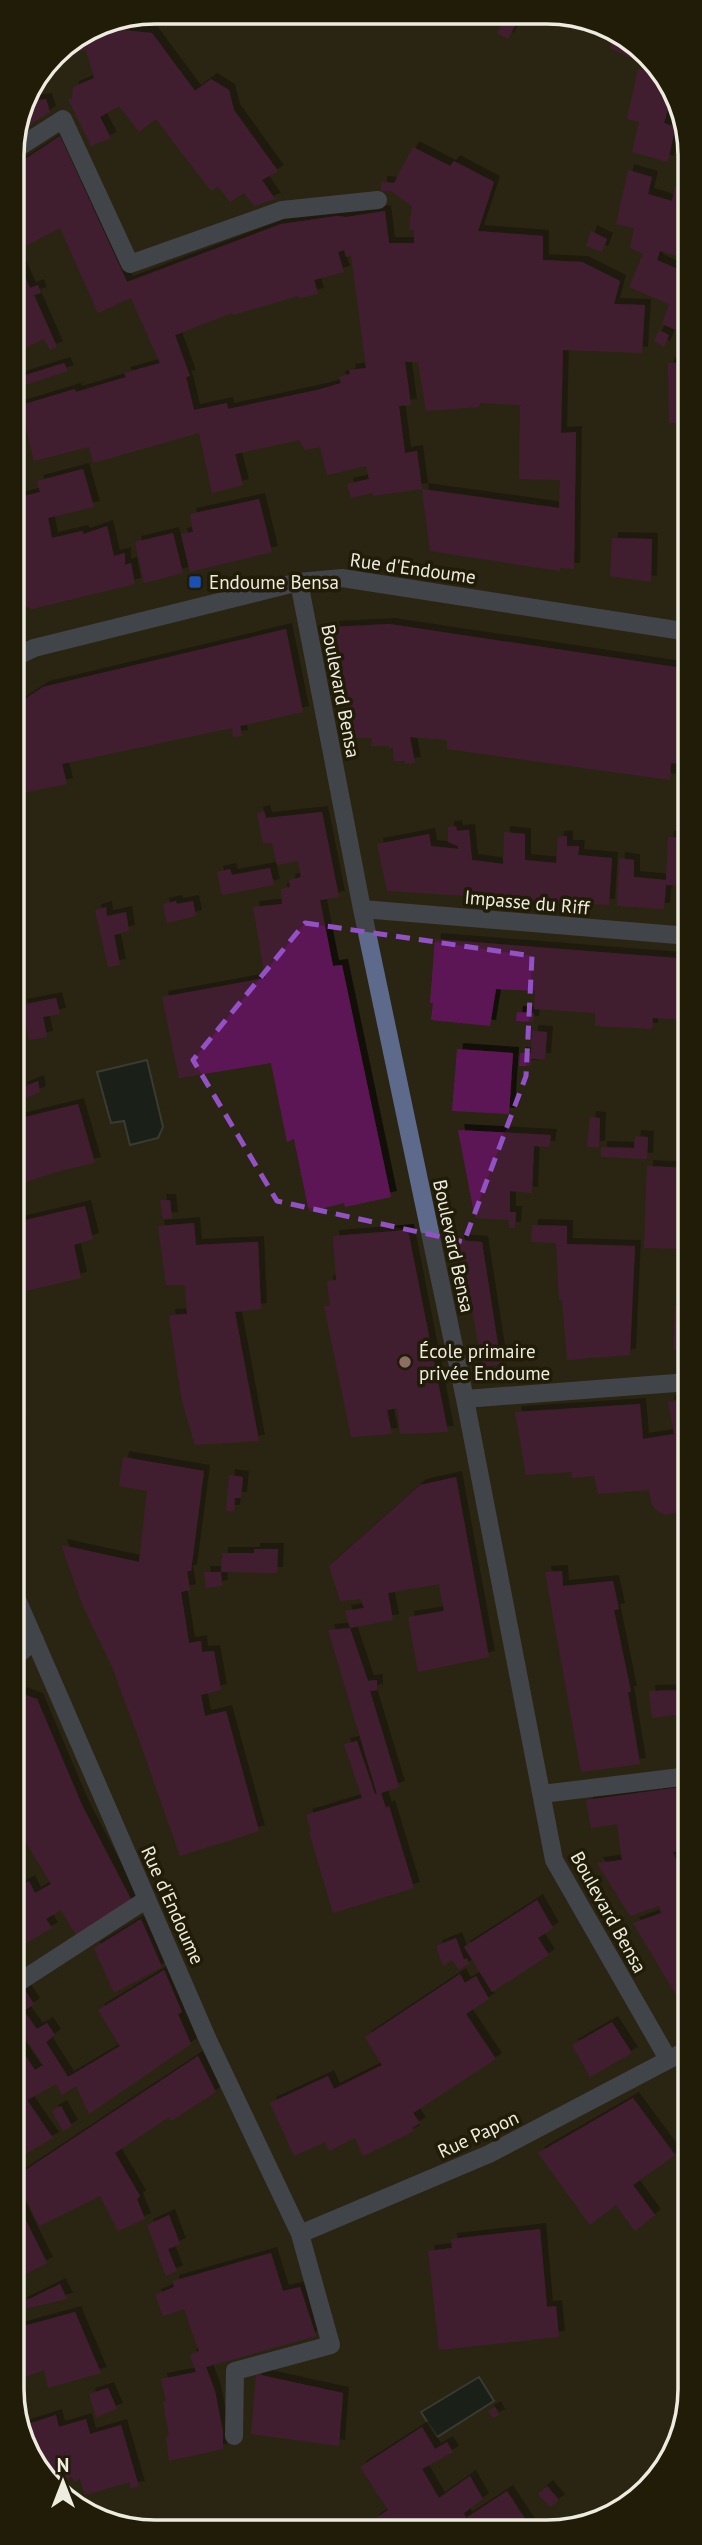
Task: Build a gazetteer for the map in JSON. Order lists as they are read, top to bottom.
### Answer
{
  "streets": {
    "street": [
      "Rue d'Endoume",
      "Boulevard Bensa",
      "Impasse du Riff",
      "Rue Papon"
    ]
  },
  "crossings": [
    ["Rue d'Endoume", "Boulevard Bensa"],
    ["Rue d'Endoume", "Rue Papon"],
    ["Boulevard Bensa", "Impasse du Riff"],
    ["Boulevard Bensa", "Rue Papon"]
  ],
  "places": {
    "transit": ["Endoume Bensa"],
    "other": ["École primaire privée Endoume"]
  },
  "north": "top"
}
